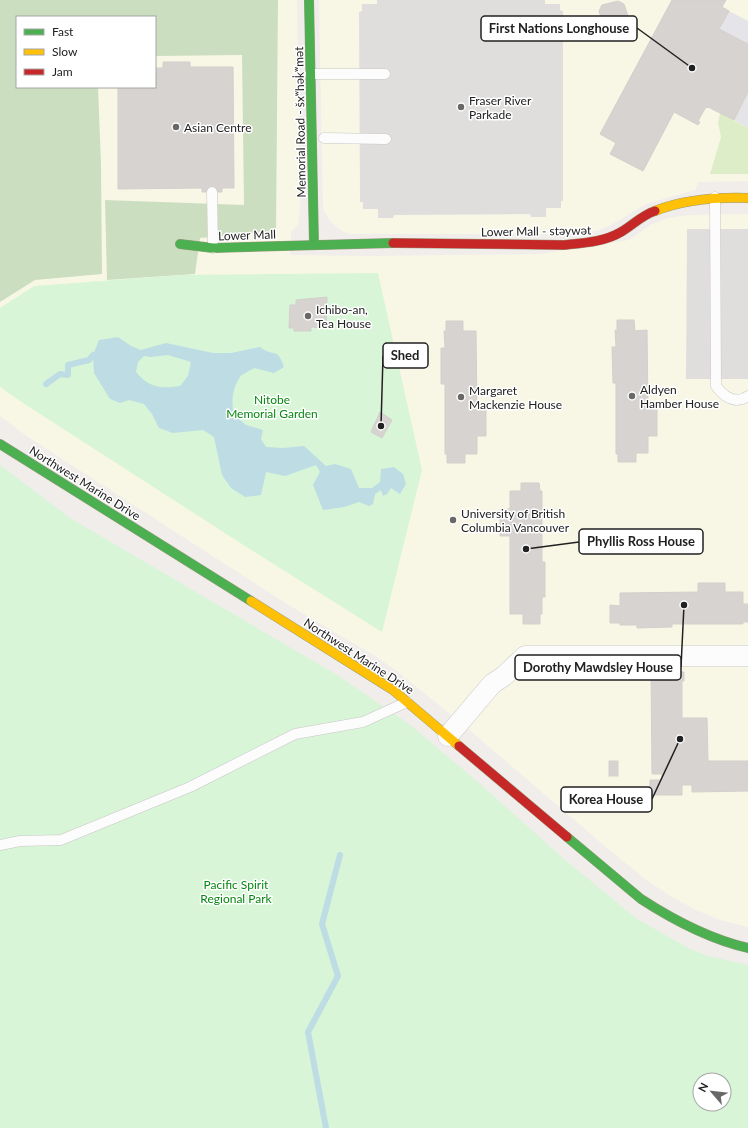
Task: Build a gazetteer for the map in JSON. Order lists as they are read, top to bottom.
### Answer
{
  "streets": {
    "street": [
      "Memorial Road - šxʷhək̓ʷmət",
      "Lower Mall - stəywət",
      "Lower Mall",
      "Northwest Marine Drive"
    ]
  },
  "crossings": [
    ["Memorial Road - šxʷhək̓ʷmət", "Lower Mall - stəywət"],
    ["Memorial Road - šxʷhək̓ʷmət", "Lower Mall"],
    ["Lower Mall - stəywət", "Lower Mall"]
  ],
  "parks": ["Nitobe Memorial Garden", "Pacific Spirit Regional Park"],
  "places": [
    "First Nations Longhouse",
    "Fraser River Parkade",
    "Asian Centre",
    "Ichibo-an, Tea House",
    "Aldyen Hamber House",
    "Margaret Mackenzie House",
    "Shed",
    "University of British Columbia Vancouver",
    "Phyllis Ross House",
    "Dorothy Mawdsley House",
    "Korea House"
  ],
  "legend": ["Fast", "Slow", "Jam"],
  "north": "top left"
}
